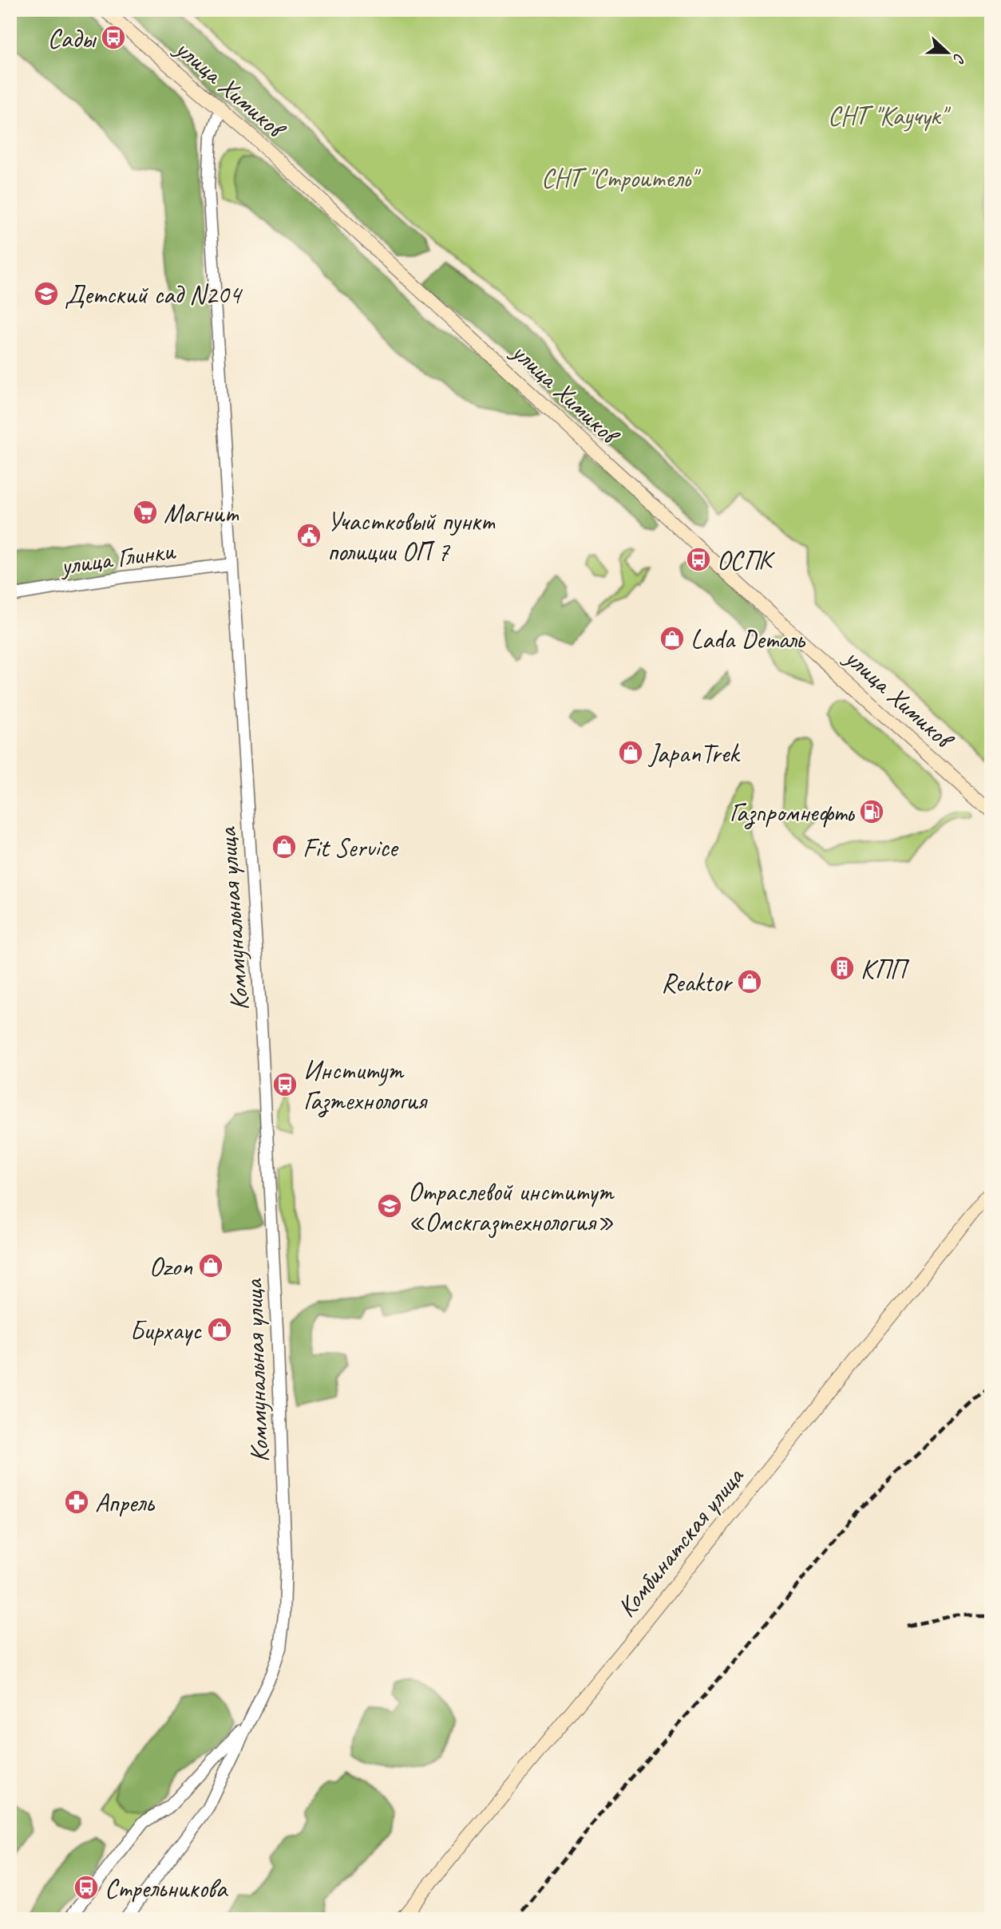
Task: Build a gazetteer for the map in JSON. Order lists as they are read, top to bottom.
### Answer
{
  "streets": {
    "main road": ["улица Химиков", "Комбинатская улица"],
    "street": ["улица Глинки", "Коммунальная улица"]
  },
  "crossings": [
    ["улица Химиков", "Коммунальная улица"],
    ["улица Глинки", "Коммунальная улица"]
  ],
  "parks": ["СНТ \"Каучук\"", "СНТ \"Строитель\""],
  "places": {
    "bus stop": [
      "Сады",
      "ОСПК",
      "Институт Газтехнология",
      "Стрельникова"
    ],
    "school or university": ["Детский сад N204", "Отраслевой институт «Омскгазтехнология»"],
    "supermarket": ["Магнит"],
    "public building": ["Участковый пункт полиции ОП 7"],
    "shop": [
      "Lada Dеталь",
      "JapanTrek",
      "Fit Service",
      "Reaktor",
      "Ozon",
      "Бирхаус"
    ],
    "fuel station": ["Газпромнефть"],
    "building": ["КПП"],
    "pharmacy": ["Апрель"]
  },
  "north": "right"
}
